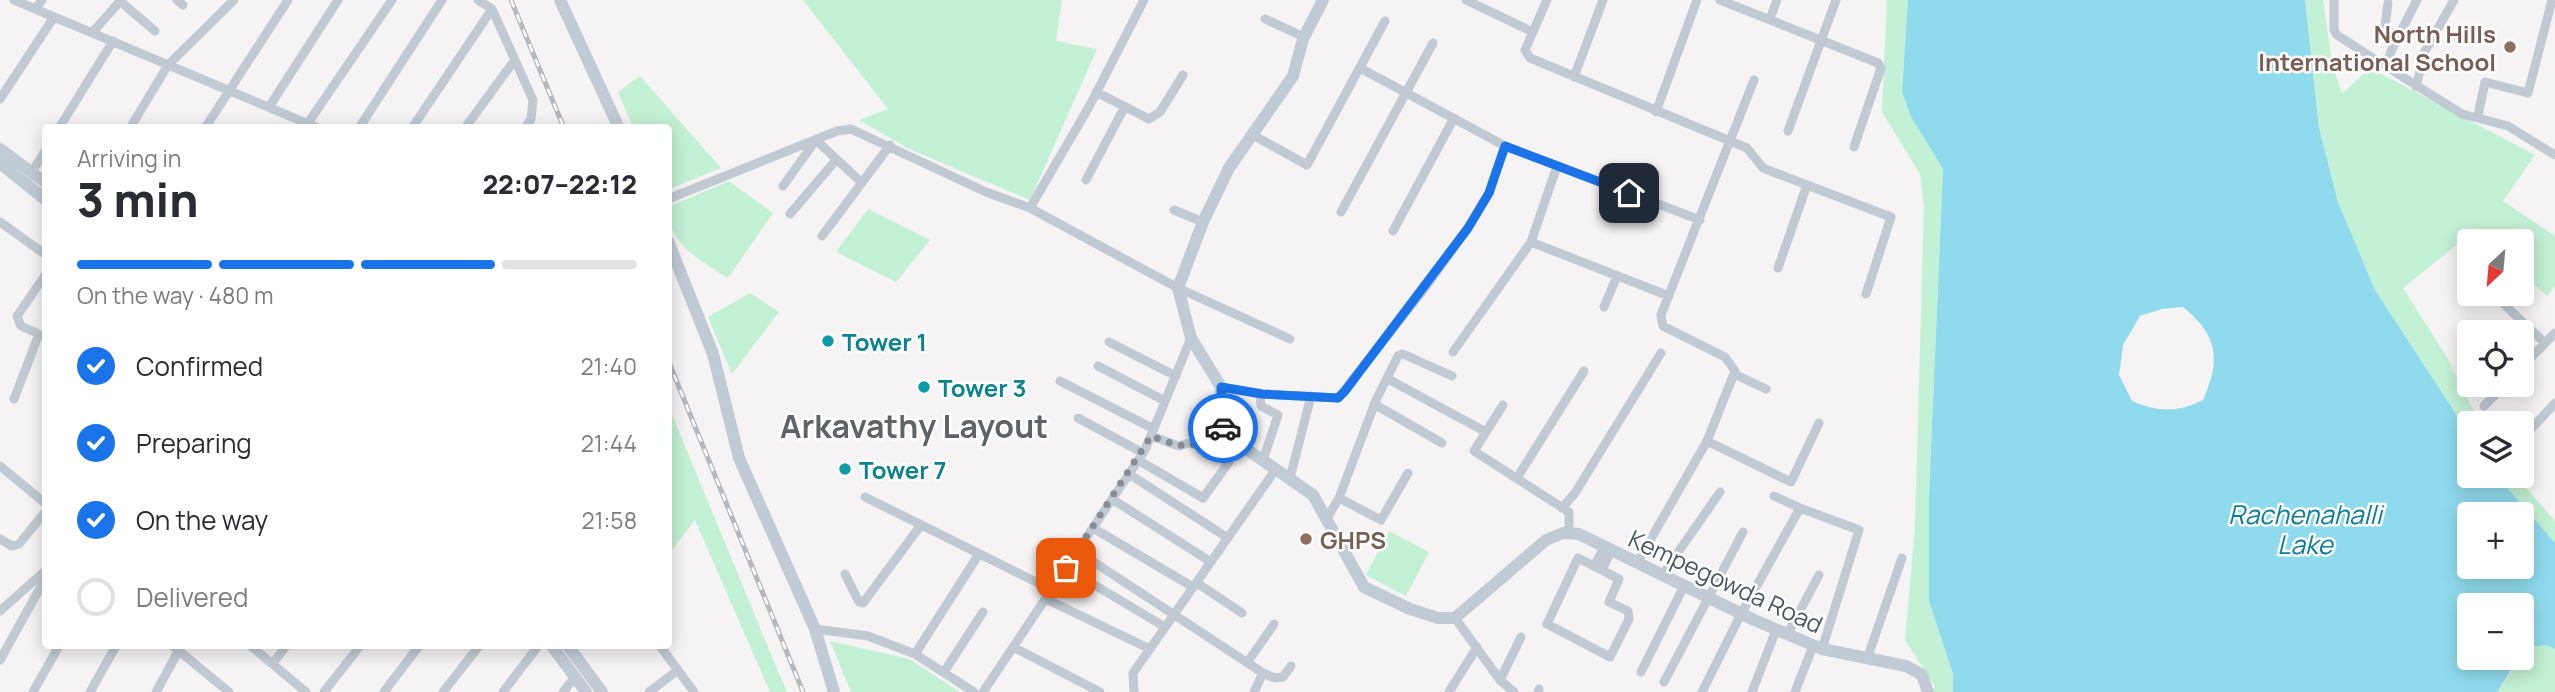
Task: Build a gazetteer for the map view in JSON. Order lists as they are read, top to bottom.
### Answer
{
  "streets": {
    "street": ["Kempegowda Road"]
  },
  "districts": ["Arkavathy Layout"],
  "water": ["Rachenahalli Lake"],
  "places": [
    "North Hills International School",
    "Tower 1",
    "Tower 3",
    "Tower 7",
    "GHPS"
  ],
  "north": "bottom left",
  "page": {
    "heading": ["3 min", "Arriving in", "22:07–22:12"],
    "map_buttons": ["+", "−"],
    "bar": "On the way · 480 m",
    "list": [
      ["Confirmed", "21:40"],
      ["Preparing", "21:44"],
      ["On the way", "21:58"],
      "Delivered"
    ]
  }
}
